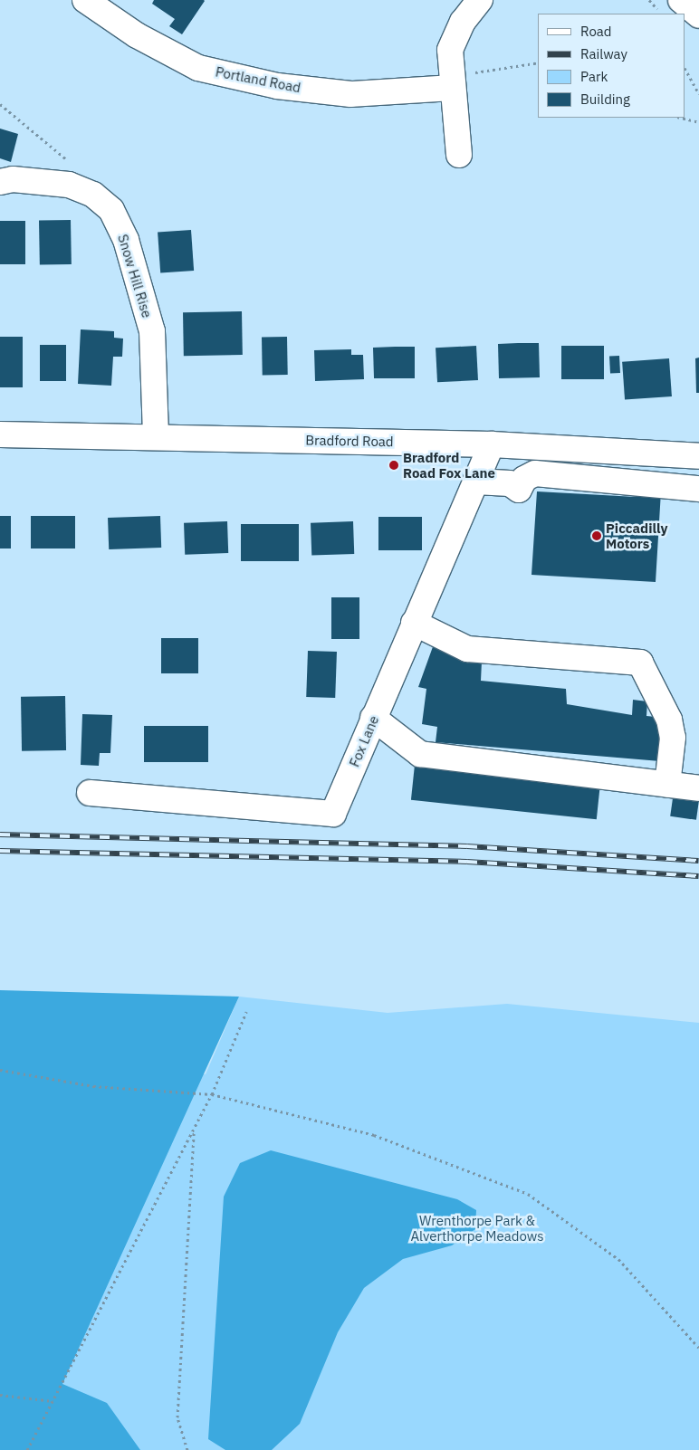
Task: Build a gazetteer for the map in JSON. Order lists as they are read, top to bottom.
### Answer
{
  "streets": {
    "street": [
      "Portland Road",
      "Snow Hill Rise",
      "Bradford Road",
      "Fox Lane"
    ]
  },
  "crossings": [
    ["Snow Hill Rise", "Bradford Road"],
    ["Bradford Road", "Fox Lane"]
  ],
  "parks": ["Wrenthorpe Park & Alverthorpe Meadows"],
  "places": ["Bradford Road Fox Lane", "Piccadilly Motors"],
  "legend": [
    "Road",
    "Railway",
    "Park",
    "Building"
  ]
}
